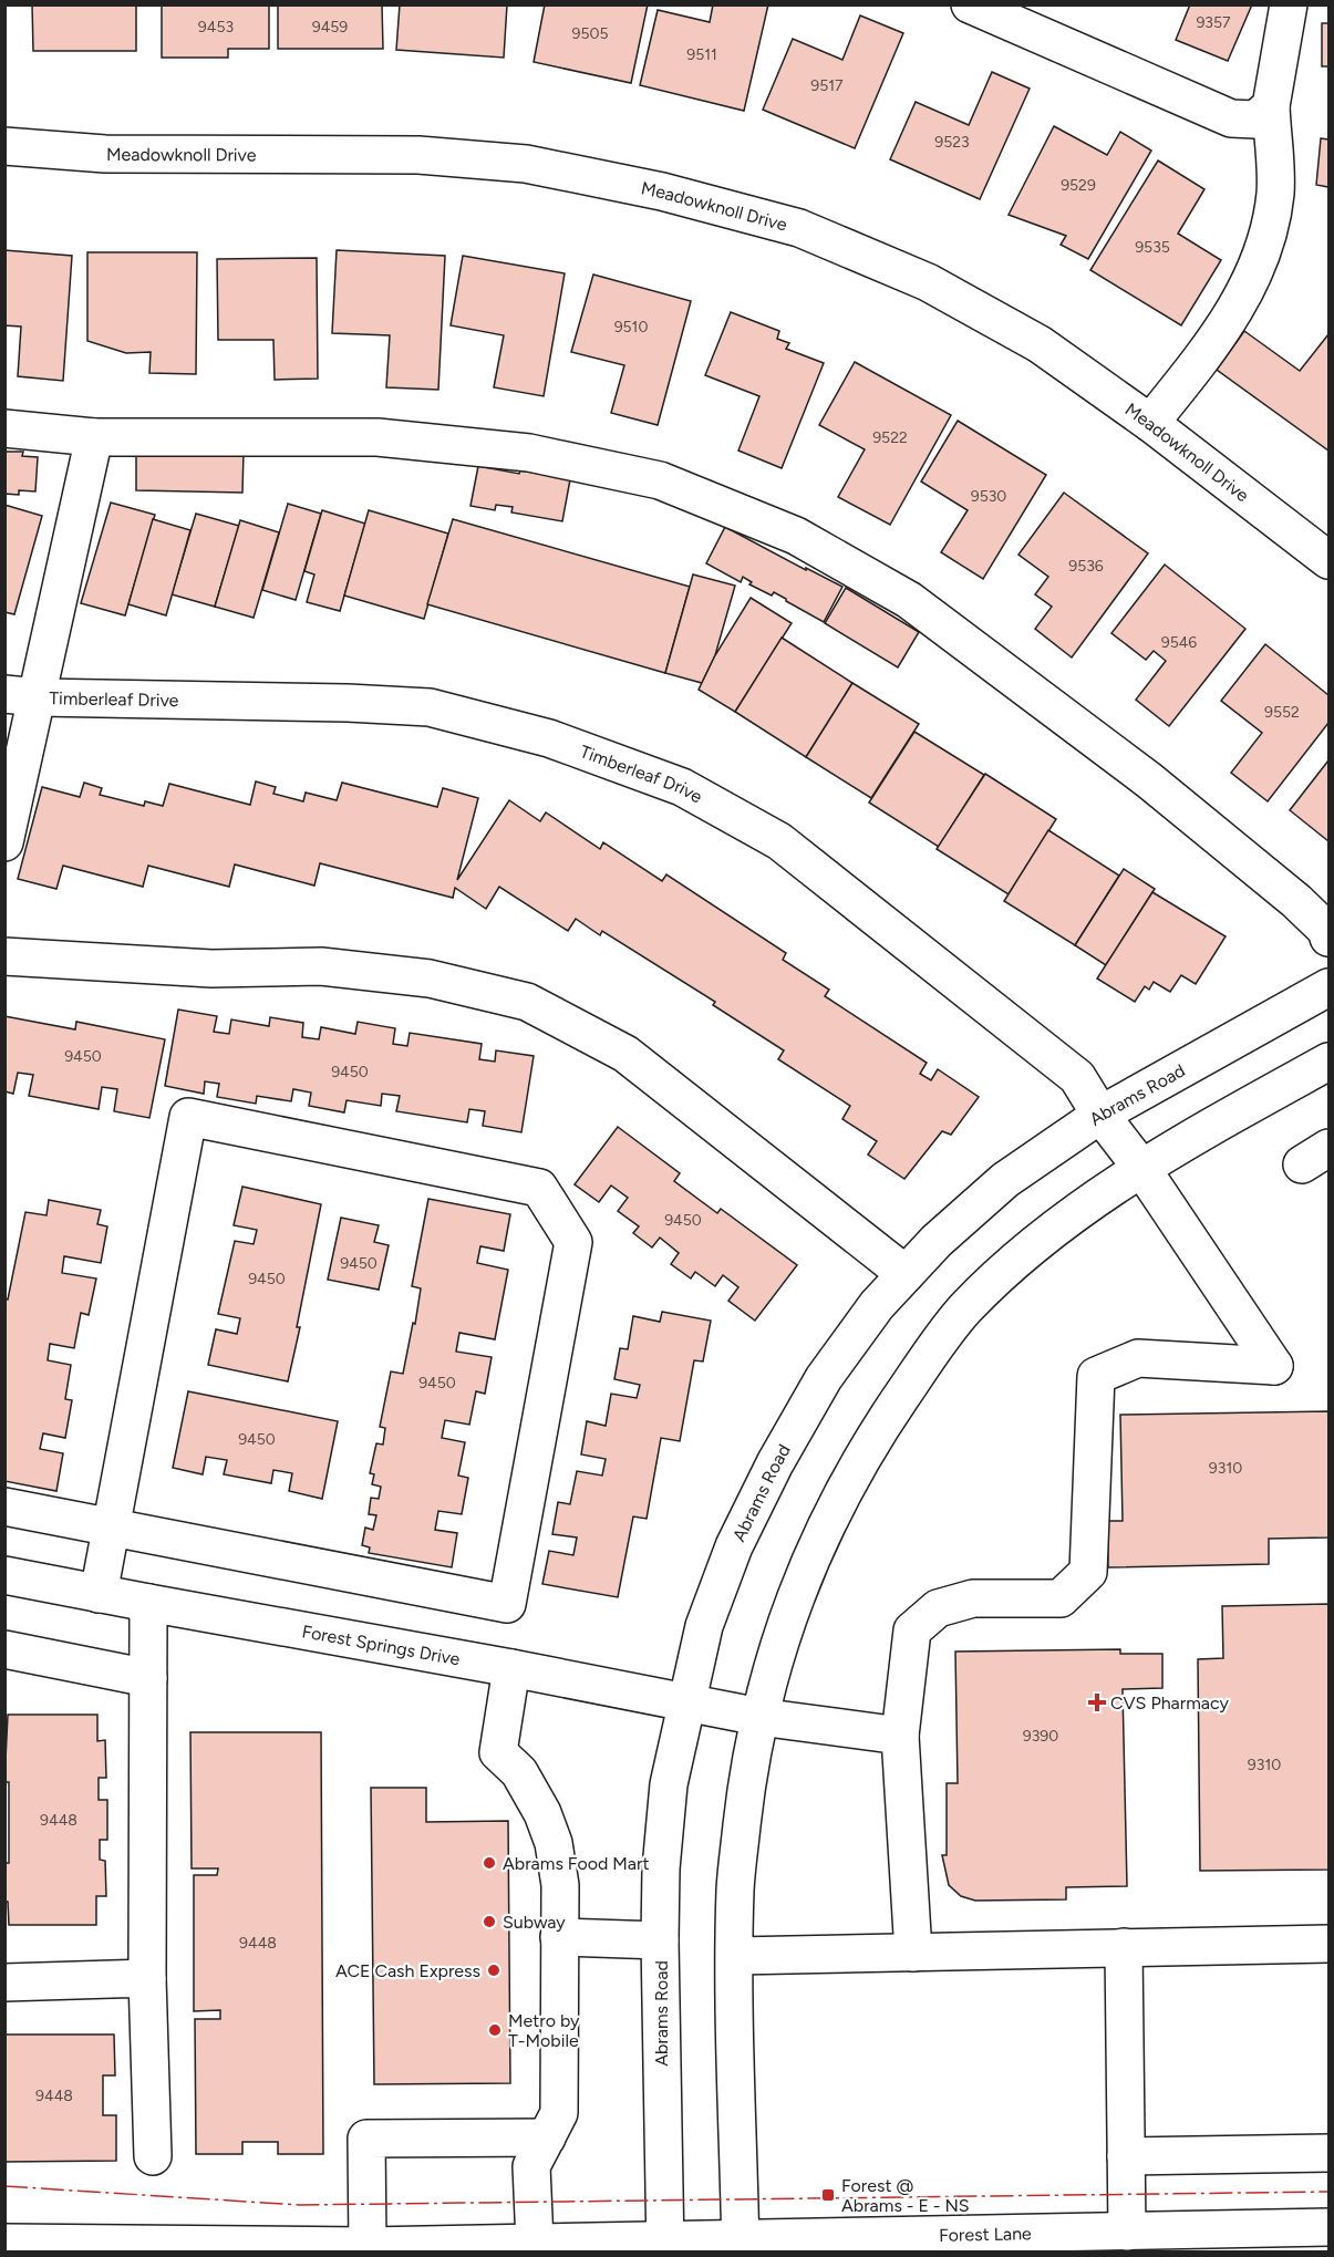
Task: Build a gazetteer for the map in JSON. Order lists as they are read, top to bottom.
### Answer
{
  "streets": {
    "main road": [
      "Meadowknoll Drive",
      "Timberleaf Drive",
      "Abrams Road",
      "Forest Springs Drive",
      "Forest Lane"
    ]
  },
  "crossings": [
    ["Timberleaf Drive", "Abrams Road"],
    ["Timberleaf Drive", "Forest Springs Drive"],
    ["Abrams Road", "Forest Springs Drive"],
    ["Abrams Road", "Forest Lane"]
  ],
  "places": {
    "health": ["CVS Pharmacy"],
    "other": [
      "Abrams Food Mart",
      "Subway",
      "ACE Cash Express",
      "Metro by T-Mobile"
    ],
    "transit": ["Forest @ Abrams - E - NS"]
  },
  "house_numbers": [
    "9357",
    "9453",
    "9459",
    "9505",
    "9511",
    "9517",
    "9523",
    "9529",
    "9535",
    "9510",
    "9522",
    "9530",
    "9536",
    "9546",
    "9552",
    "9450",
    "9450",
    "9450",
    "9450",
    "9450",
    "9450",
    "9450",
    "9310",
    "9390",
    "9310",
    "9448",
    "9448",
    "9448"
  ]
}
